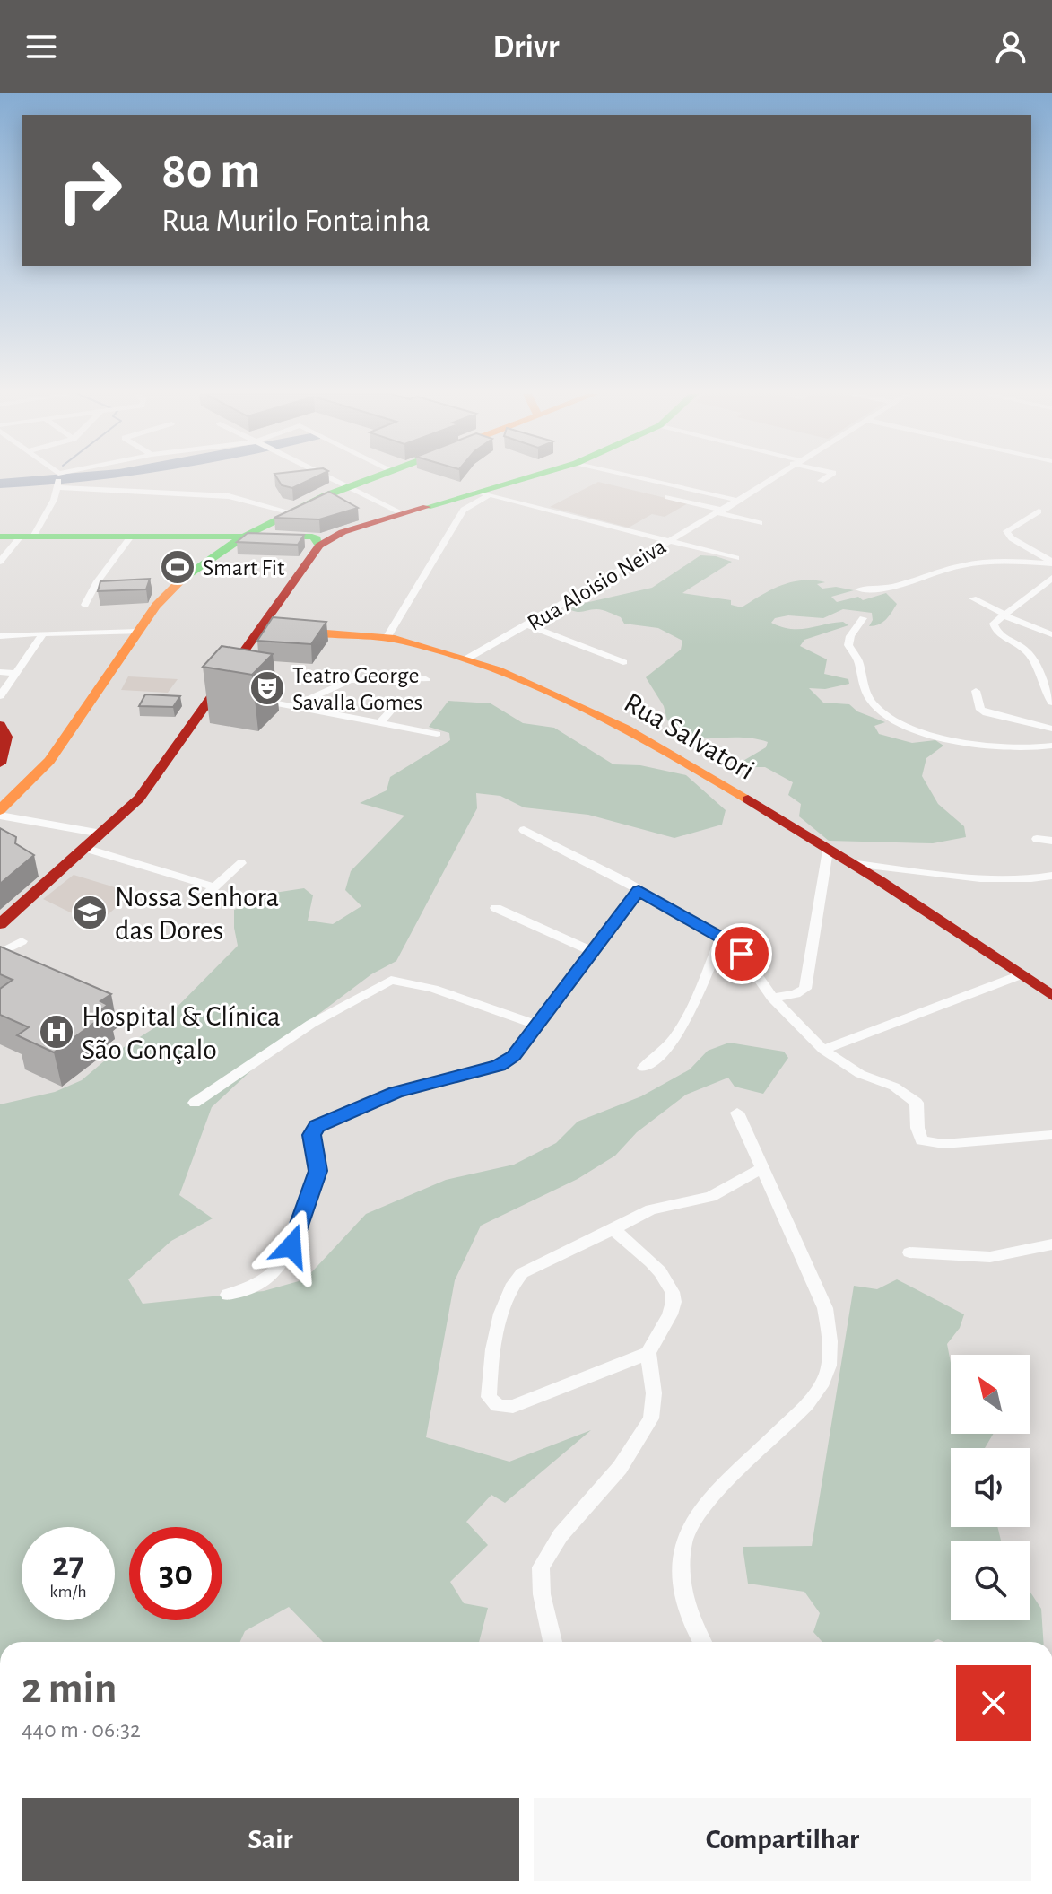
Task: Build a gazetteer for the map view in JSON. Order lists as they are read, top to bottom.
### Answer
{
  "streets": {
    "main road": ["Rua Salvatori"],
    "street": ["Rua Aloisio Neiva"]
  },
  "crossings": [
    ["Rua Aloisio Neiva", "Rua Salvatori"]
  ],
  "places": {
    "sports": ["Smart Fit"],
    "theatre": ["Teatro George Savalla Gomes"],
    "school or university": ["Nossa Senhora das Dores"],
    "hospital": ["Hospital & Clínica São Gonçalo"]
  },
  "north": "top left",
  "page": {
    "header": "Drivr",
    "turn": ["80 m", "Rua Murilo Fontainha"],
    "speed": "27 km/h",
    "limit": "30",
    "heading": ["2 min", "440 m · 06:32"],
    "buttons": ["Sair", "Compartilhar"]
  }
}
